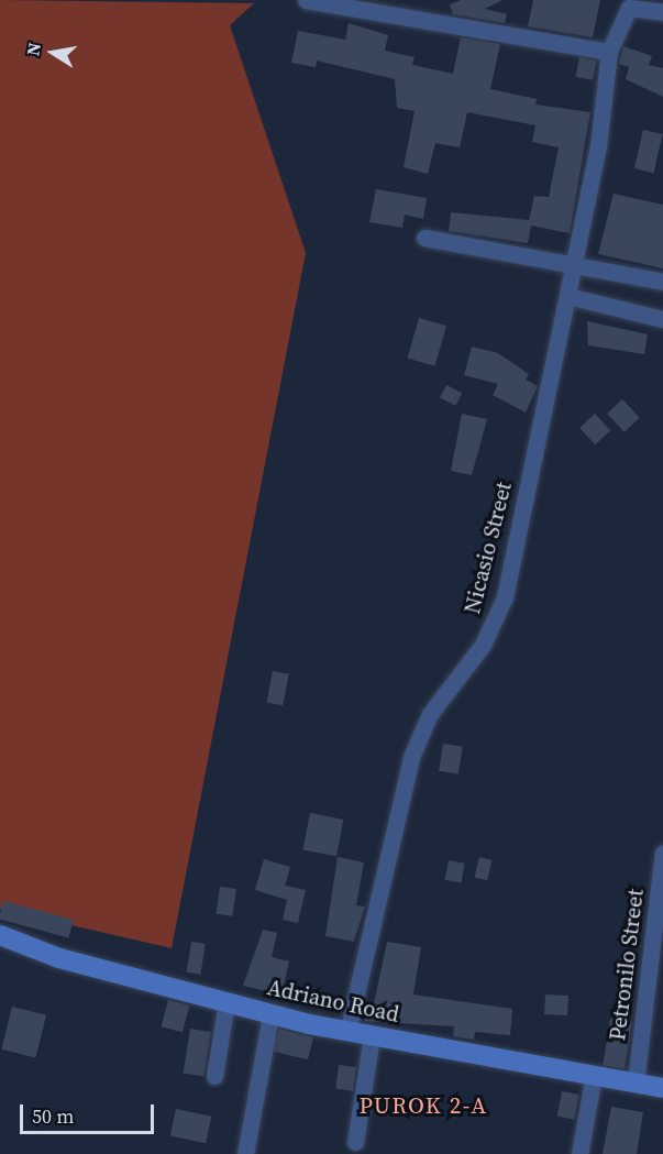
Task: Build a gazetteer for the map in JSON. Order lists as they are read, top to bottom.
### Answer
{
  "streets": {
    "street": ["Nicasio Street", "Petronilo Street", "Adriano Road"]
  },
  "crossings": [
    ["Nicasio Street", "Adriano Road"],
    ["Petronilo Street", "Adriano Road"]
  ],
  "districts": ["PUROK 2-A"],
  "scale_bar": "50 m",
  "north": "left"
}
